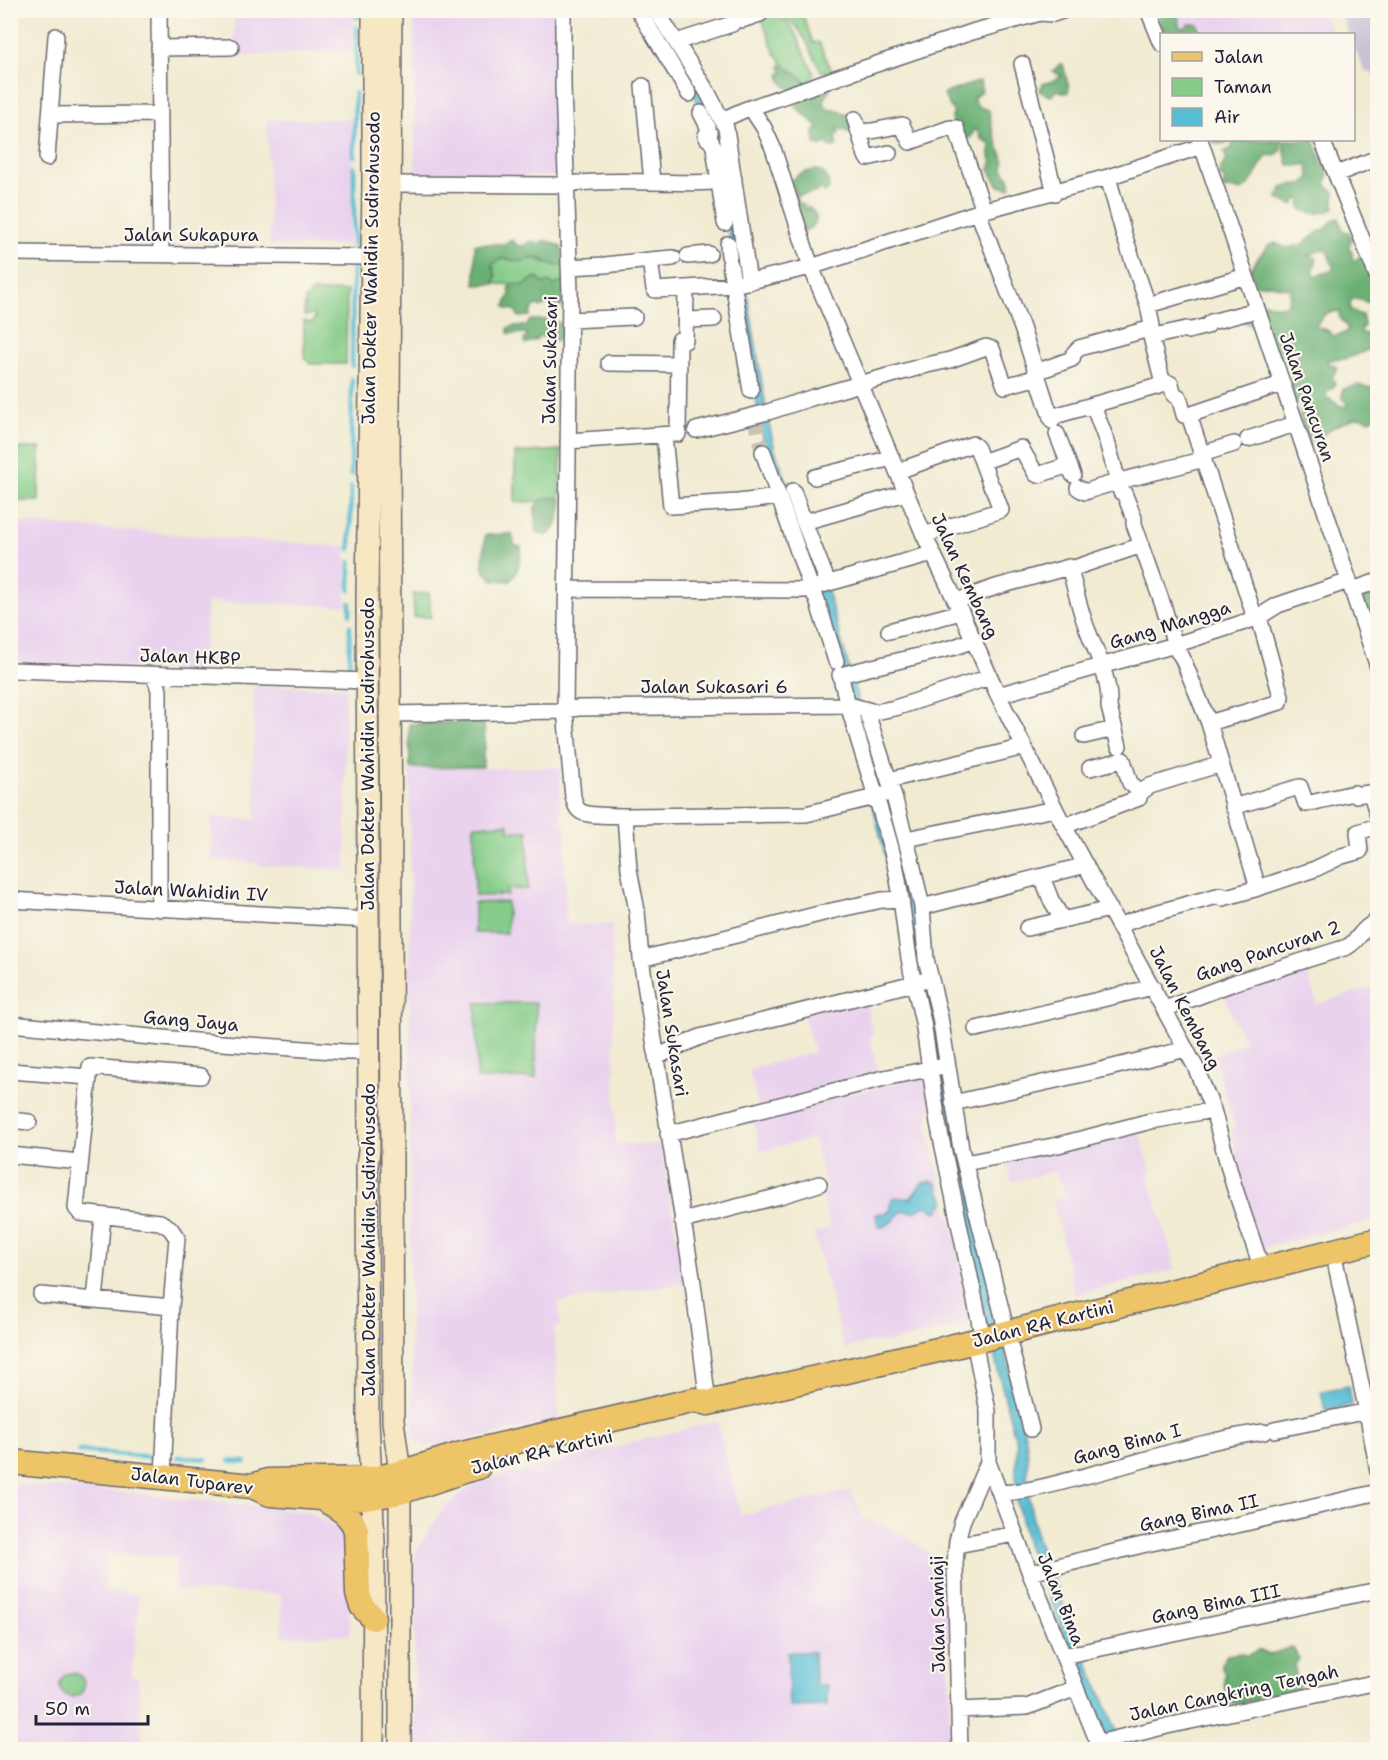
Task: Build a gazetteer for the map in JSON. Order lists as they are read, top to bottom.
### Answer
{
  "streets": {
    "main road": ["Jalan Dokter Wahidin Sudirohusodo", "Jalan RA Kartini", "Jalan Tuparev"],
    "street": [
      "Jalan Sukapura",
      "Jalan Sukasari",
      "Jalan Pancuran",
      "Jalan Kembang",
      "Gang Mangga",
      "Jalan HKBP",
      "Jalan Sukasari 6",
      "Jalan Wahidin IV",
      "Gang Pancuran 2",
      "Gang Jaya",
      "Gang Bima I",
      "Gang Bima II",
      "Jalan Bima",
      "Gang Bima III",
      "Jalan Samiaji",
      "Jalan Cangkring Tengah"
    ]
  },
  "crossings": [
    ["Jalan Sukapura", "Jalan Dokter Wahidin Sudirohusodo"],
    ["Jalan Dokter Wahidin Sudirohusodo", "Jalan HKBP"],
    ["Jalan Dokter Wahidin Sudirohusodo", "Jalan Wahidin IV"],
    ["Jalan Dokter Wahidin Sudirohusodo", "Gang Jaya"],
    ["Jalan Dokter Wahidin Sudirohusodo", "Jalan RA Kartini"],
    ["Jalan Dokter Wahidin Sudirohusodo", "Jalan Tuparev"],
    ["Jalan Sukasari", "Jalan Sukasari 6"],
    ["Jalan Sukasari", "Jalan RA Kartini"],
    ["Jalan Pancuran", "Gang Mangga"],
    ["Jalan Kembang", "Gang Mangga"],
    ["Jalan Kembang", "Jalan Sukasari 6"],
    ["Jalan Kembang", "Gang Pancuran 2"],
    ["Jalan Kembang", "Jalan RA Kartini"],
    ["Jalan RA Kartini", "Jalan Tuparev"],
    ["Jalan RA Kartini", "Jalan Samiaji"],
    ["Gang Bima I", "Jalan Bima"],
    ["Gang Bima II", "Jalan Bima"],
    ["Jalan Bima", "Gang Bima III"],
    ["Jalan Bima", "Jalan Samiaji"],
    ["Jalan Bima", "Jalan Cangkring Tengah"]
  ],
  "legend": ["Jalan", "Taman", "Air"],
  "scale_bar": "50 m"
}
